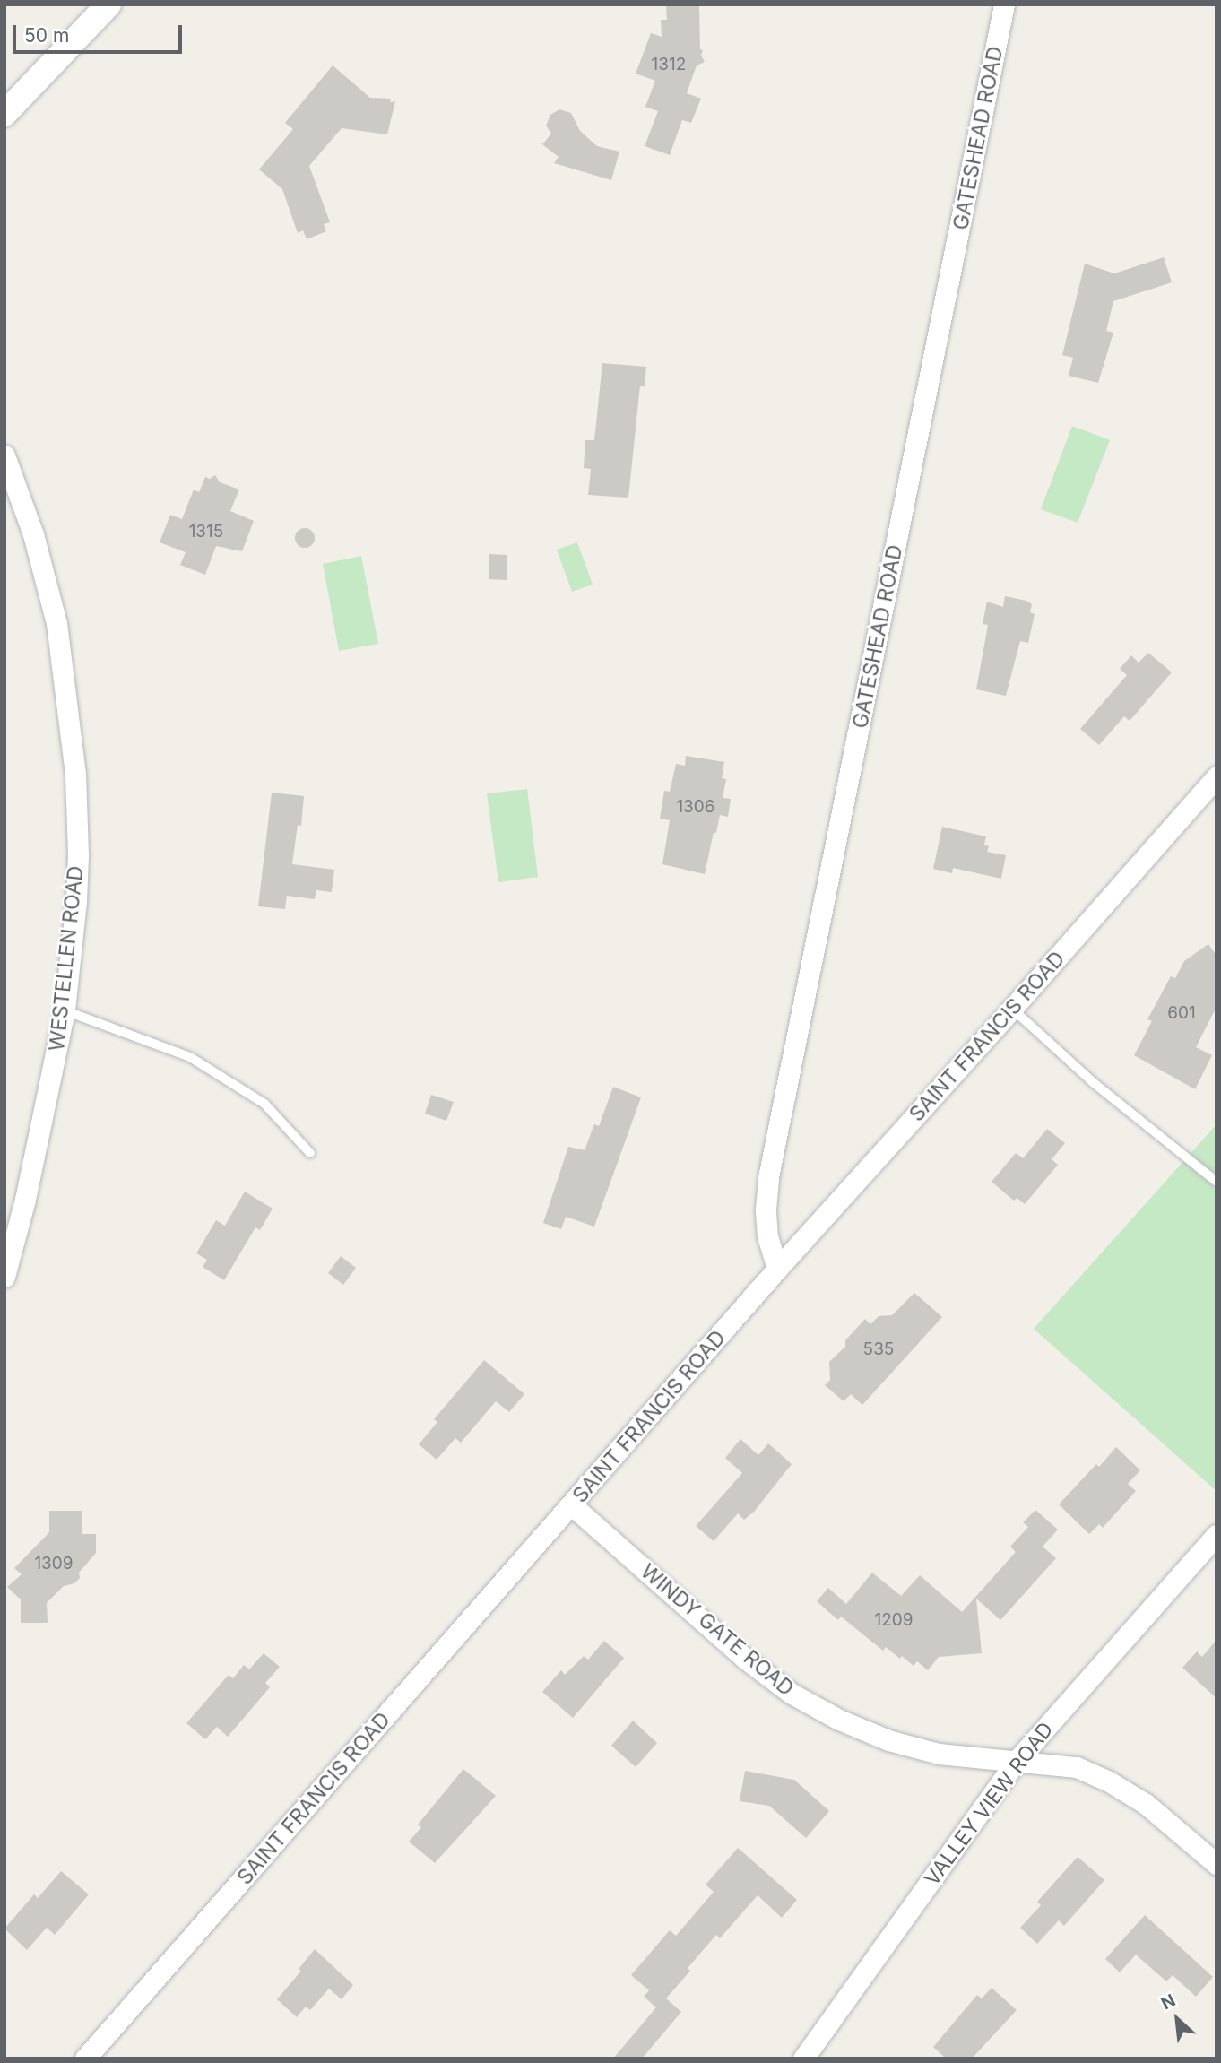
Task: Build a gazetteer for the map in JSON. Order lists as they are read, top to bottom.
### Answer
{
  "streets": {
    "street": [
      "GATESHEAD ROAD",
      "WESTELLEN ROAD",
      "SAINT FRANCIS ROAD",
      "WINDY GATE ROAD",
      "VALLEY VIEW ROAD"
    ]
  },
  "crossings": [
    ["GATESHEAD ROAD", "SAINT FRANCIS ROAD"],
    ["SAINT FRANCIS ROAD", "WINDY GATE ROAD"],
    ["WINDY GATE ROAD", "VALLEY VIEW ROAD"]
  ],
  "house_numbers": [
    "1312",
    "1315",
    "1306",
    "601",
    "535",
    "1309",
    "1209"
  ],
  "scale_bar": "50 m",
  "north": "top left"
}
